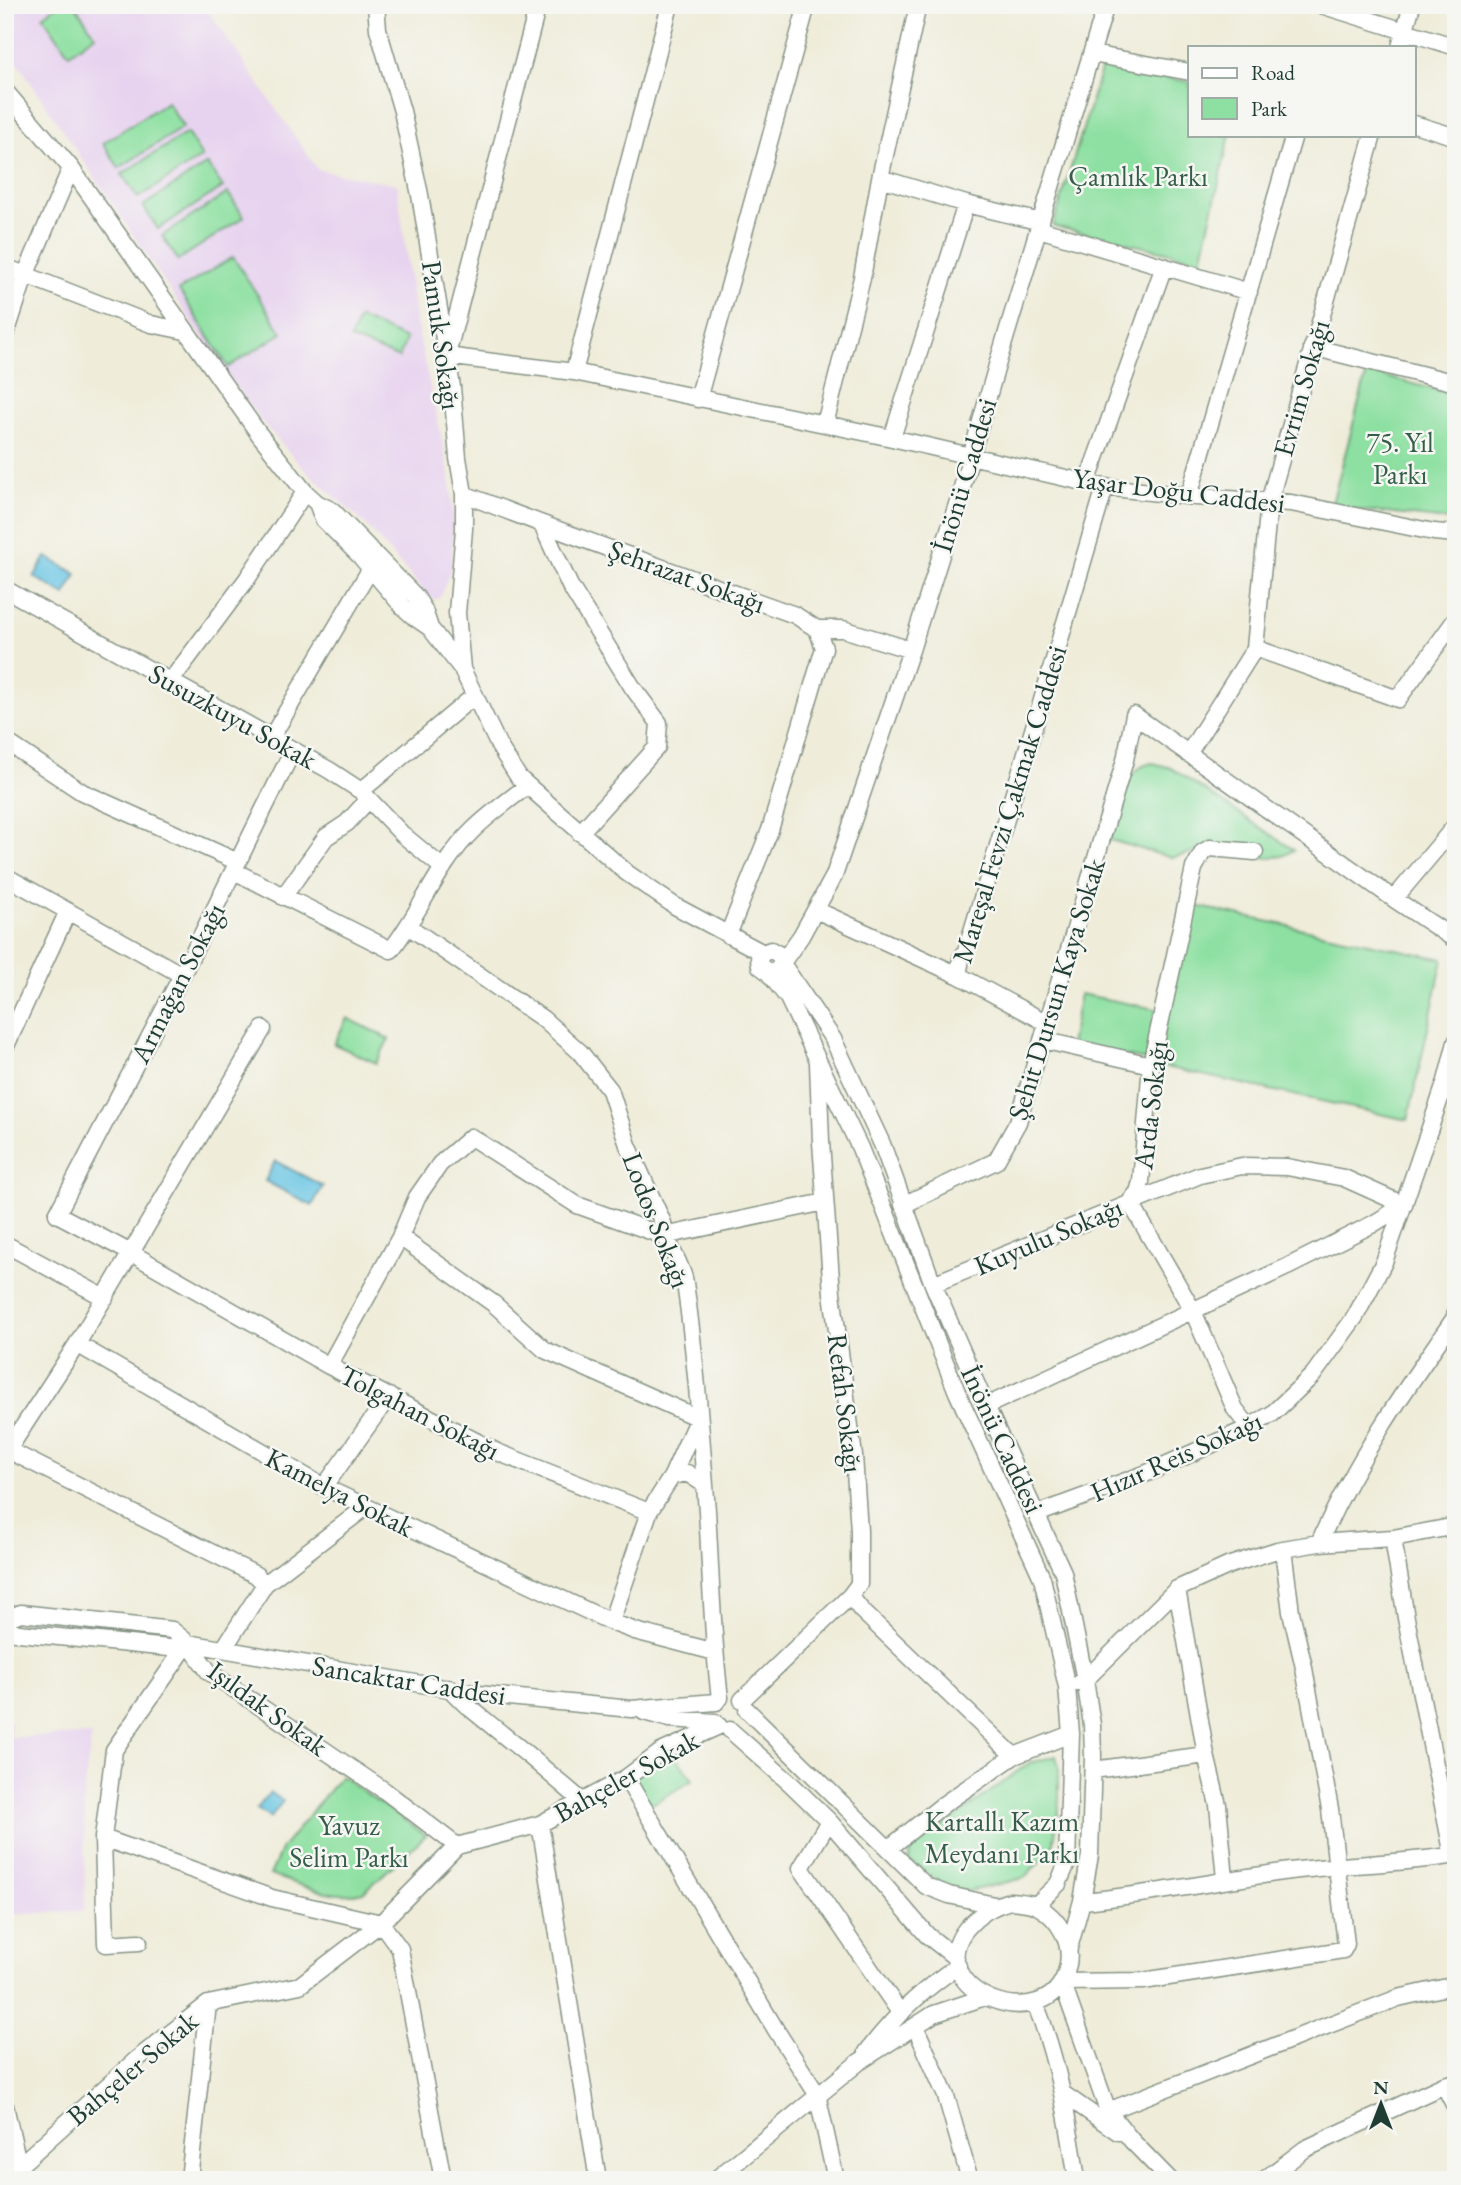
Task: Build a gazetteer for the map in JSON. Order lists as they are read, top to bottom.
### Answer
{
  "streets": {
    "street": [
      "Pamuk Sokağı",
      "Evrim Sokağı",
      "İnönü Caddesi",
      "Yaşar Doğu Caddesi",
      "Şehrazat Sokağı",
      "Susuzkuyu Sokak",
      "Mareşal Fevzi Çakmak Caddesi",
      "Armağan Sokağı",
      "Şehit Dursun Kaya Sokak",
      "Arda Sokağı",
      "Lodos Sokağı",
      "Kuyulu Sokağı",
      "Refah Sokağı",
      "Tolgahan Sokağı",
      "Hızır Reis Sokağı",
      "Kamelya Sokak",
      "Sancaktar Caddesi",
      "Işıldak Sokak",
      "Bahçeler Sokak"
    ]
  },
  "crossings": [
    ["Pamuk Sokağı", "Yaşar Doğu Caddesi"],
    ["Pamuk Sokağı", "Şehrazat Sokağı"],
    ["Evrim Sokağı", "Yaşar Doğu Caddesi"],
    ["İnönü Caddesi", "Yaşar Doğu Caddesi"],
    ["İnönü Caddesi", "Şehrazat Sokağı"],
    ["İnönü Caddesi", "Mareşal Fevzi Çakmak Caddesi"],
    ["İnönü Caddesi", "Şehit Dursun Kaya Sokak"],
    ["İnönü Caddesi", "Kuyulu Sokağı"],
    ["İnönü Caddesi", "Refah Sokağı"],
    ["İnönü Caddesi", "Hızır Reis Sokağı"],
    ["Yaşar Doğu Caddesi", "Mareşal Fevzi Çakmak Caddesi"],
    ["Susuzkuyu Sokak", "Armağan Sokağı"],
    ["Armağan Sokağı", "Tolgahan Sokağı"],
    ["Arda Sokağı", "Kuyulu Sokağı"],
    ["Arda Sokağı", "Hızır Reis Sokağı"],
    ["Lodos Sokağı", "Kamelya Sokak"],
    ["Lodos Sokağı", "Bahçeler Sokak"],
    ["Kuyulu Sokağı", "Hızır Reis Sokağı"],
    ["Sancaktar Caddesi", "Işıldak Sokak"],
    ["Işıldak Sokak", "Bahçeler Sokak"]
  ],
  "parks": [
    "Çamlık Parkı",
    "75. Yıl Parkı",
    "Kartallı Kazım Meydanı Parkı",
    "Yavuz Selim Parkı"
  ],
  "legend": ["Road", "Park"],
  "north": "top"
}
